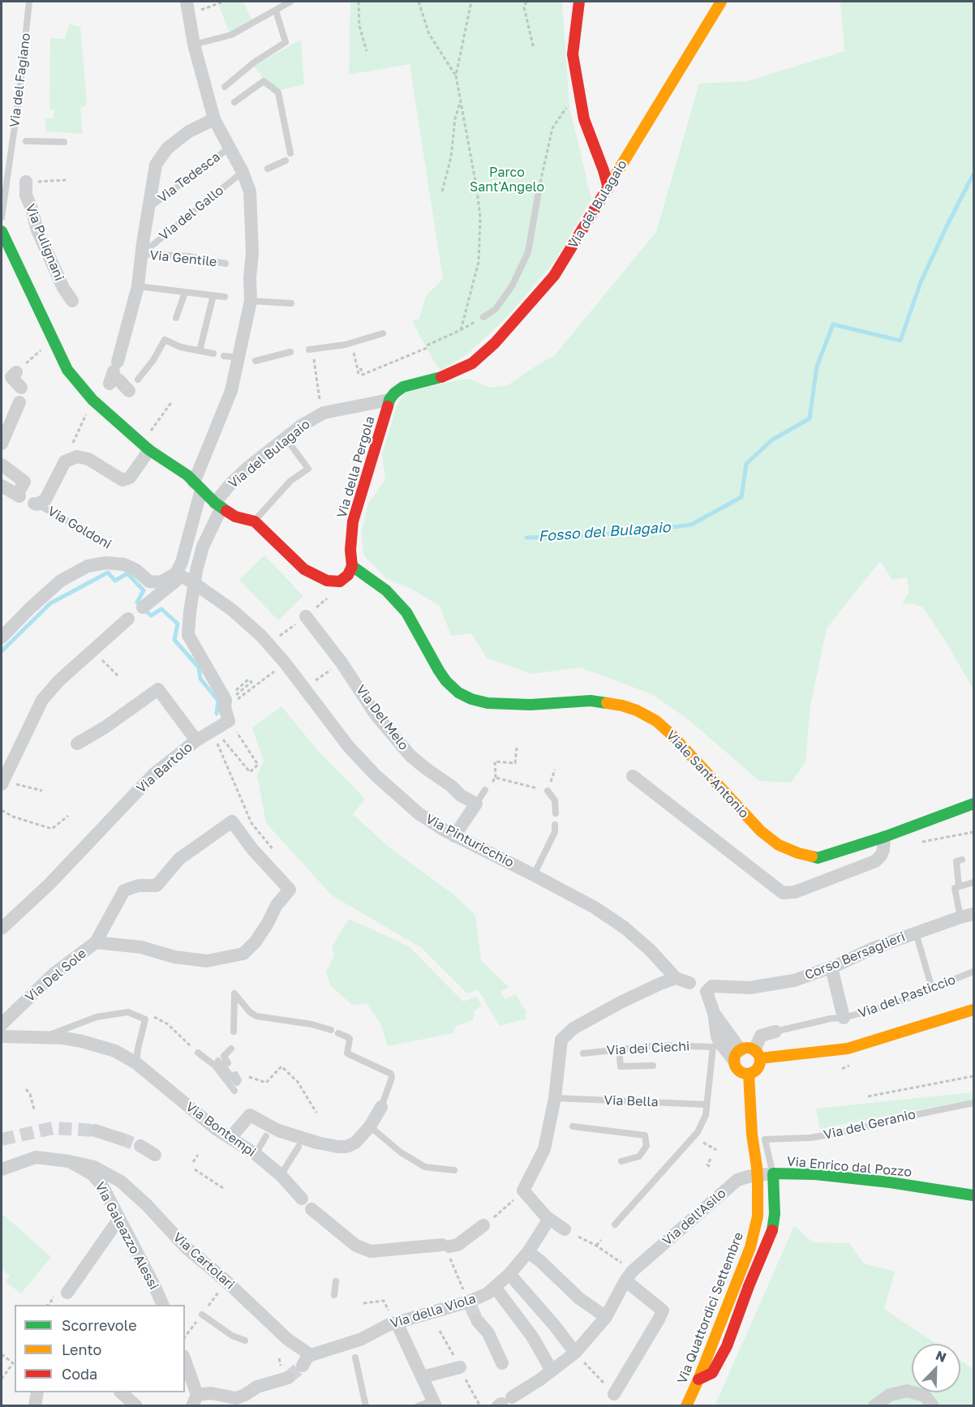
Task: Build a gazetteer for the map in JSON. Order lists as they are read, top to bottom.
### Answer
{
  "streets": {
    "main road": [
      "Via del Bulagaio",
      "Via della Pergola",
      "Viale Sant'Antonio",
      "Via Enrico dal Pozzo",
      "Via Quattordici Settembre"
    ],
    "street": [
      "Via Pulignani",
      "Via Del Melo",
      "Via Bartolo",
      "Via Pinturicchio",
      "Corso Bersaglieri",
      "Via Del Sole",
      "Via del Pasticcio",
      "Via Bontempi",
      "Via dell'Asilo",
      "Via Galeazzo Alessi",
      "Via Cartolari",
      "Via della Viola"
    ],
    "lane": [
      "Via del Fagiano",
      "Via Tedesca",
      "Via del Gallo",
      "Via Gentile",
      "Via Goldoni",
      "Via dei Ciechi",
      "Via Bella",
      "Via del Geranio"
    ]
  },
  "crossings": [
    ["Via del Bulagaio", "Via della Pergola"],
    ["Via del Bulagaio", "Via Pinturicchio"],
    ["Via del Gallo", "Via Gentile"],
    ["Via della Pergola", "Viale Sant'Antonio"],
    ["Via Pinturicchio", "Corso Bersaglieri"],
    ["Via del Geranio", "Via Enrico dal Pozzo"],
    ["Via del Geranio", "Via dell'Asilo"],
    ["Via Enrico dal Pozzo", "Via dell'Asilo"],
    ["Via Enrico dal Pozzo", "Via Quattordici Settembre"],
    ["Via Galeazzo Alessi", "Via Cartolari"],
    ["Via Cartolari", "Via della Viola"]
  ],
  "water": ["Fosso del Bulagaio"],
  "parks": ["Parco Sant'Angelo"],
  "legend": ["Scorrevole", "Lento", "Coda"],
  "north": "top right"
}
